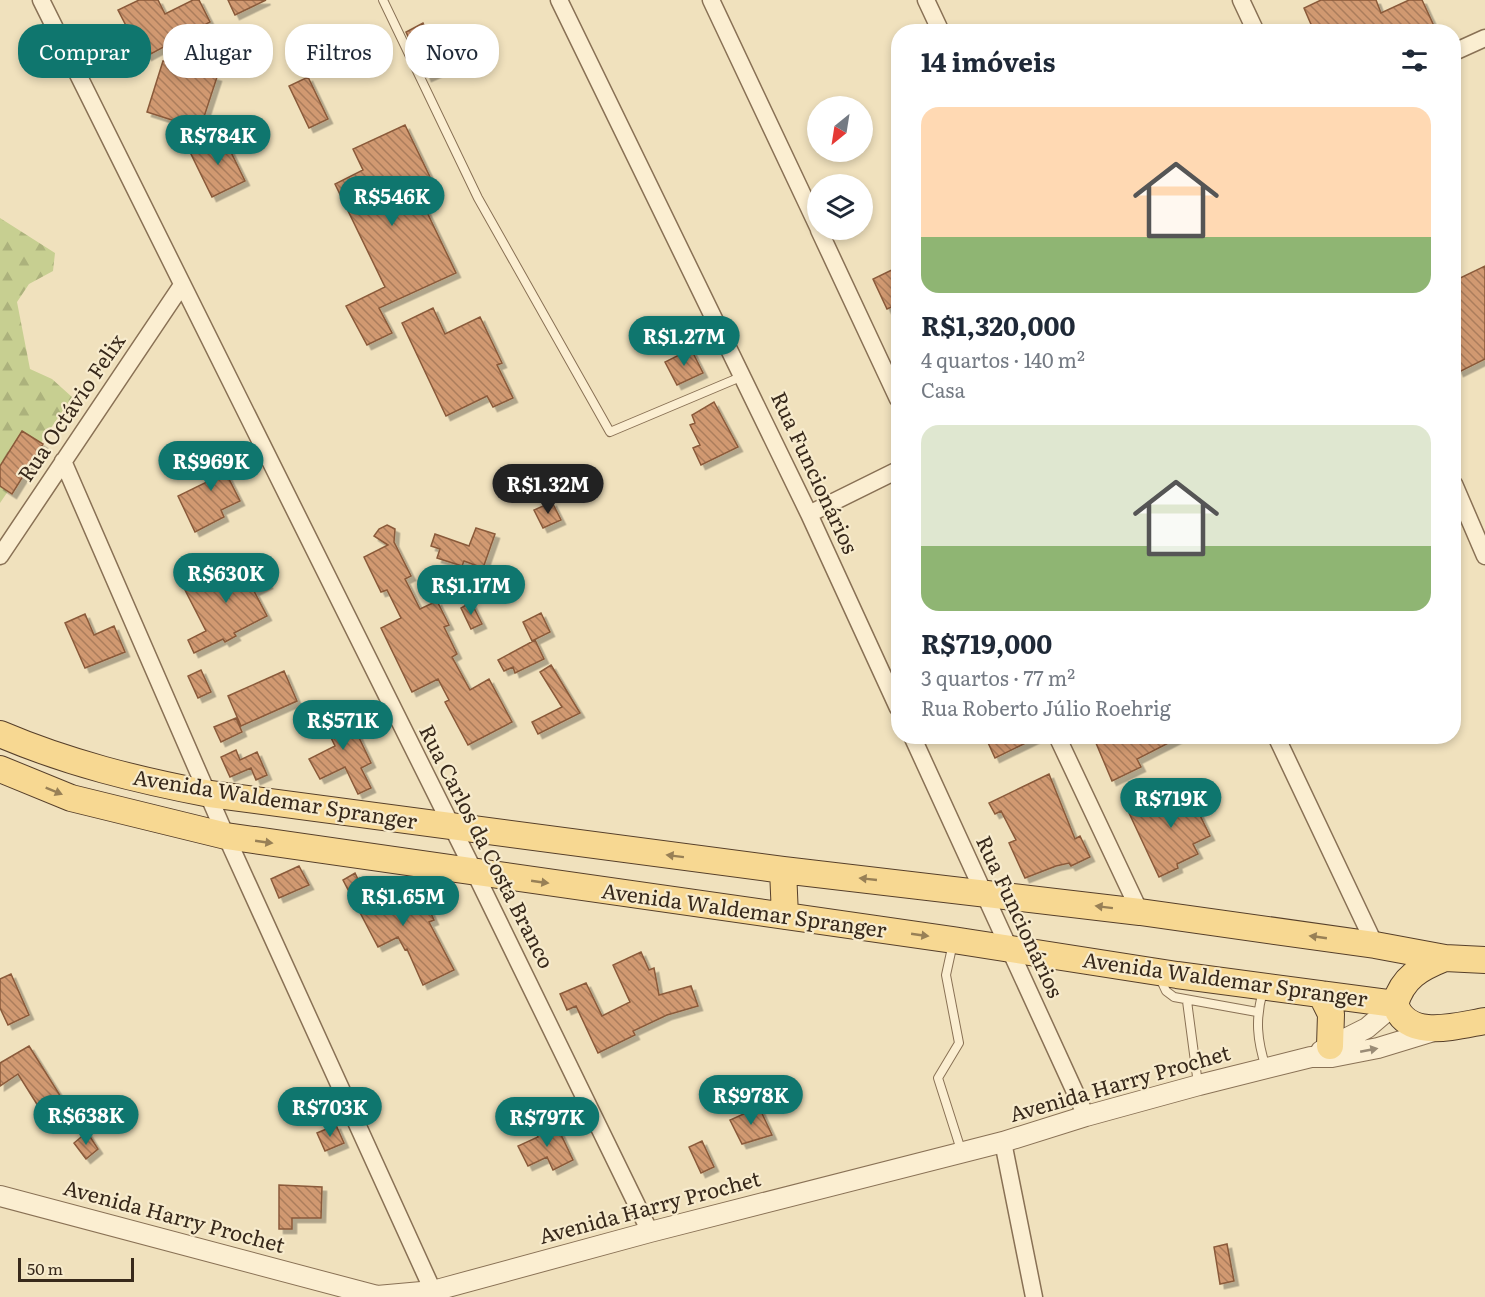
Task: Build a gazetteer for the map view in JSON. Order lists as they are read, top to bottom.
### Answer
{
  "streets": {
    "main road": ["Avenida Waldemar Spranger"],
    "street": [
      "Rua Octávio Felix",
      "Rua Funcionários",
      "Rua Carlos da Costa Branco",
      "Avenida Harry Prochet"
    ]
  },
  "crossings": [
    ["Rua Octávio Felix", "Rua Carlos da Costa Branco"],
    ["Rua Funcionários", "Avenida Waldemar Spranger"],
    ["Rua Funcionários", "Avenida Harry Prochet"],
    ["Avenida Waldemar Spranger", "Rua Carlos da Costa Branco"],
    ["Avenida Waldemar Spranger", "Avenida Harry Prochet"],
    ["Rua Carlos da Costa Branco", "Avenida Harry Prochet"]
  ],
  "scale_bar": "50 m",
  "north": "bottom left",
  "page": {
    "chip": [
      "Comprar",
      "Alugar",
      "Filtros",
      "Novo"
    ],
    "heading": "14 imóveis",
    "list": [
      {
        "name": "R$1,320,000",
        "note": "4 quartos · 140 m² · Casa"
      },
      {
        "name": "R$719,000",
        "note": "3 quartos · 77 m² · Rua Roberto Júlio Roehrig"
      }
    ],
    "price": [
      "R$784K",
      "R$546K",
      "R$1.27M",
      "R$969K",
      "R$1.32M",
      "R$630K",
      "R$1.17M",
      "R$571K",
      "R$719K",
      "R$1.65M",
      "R$978K",
      "R$703K",
      "R$638K",
      "R$797K"
    ],
    "scale": "50 m"
  }
}
